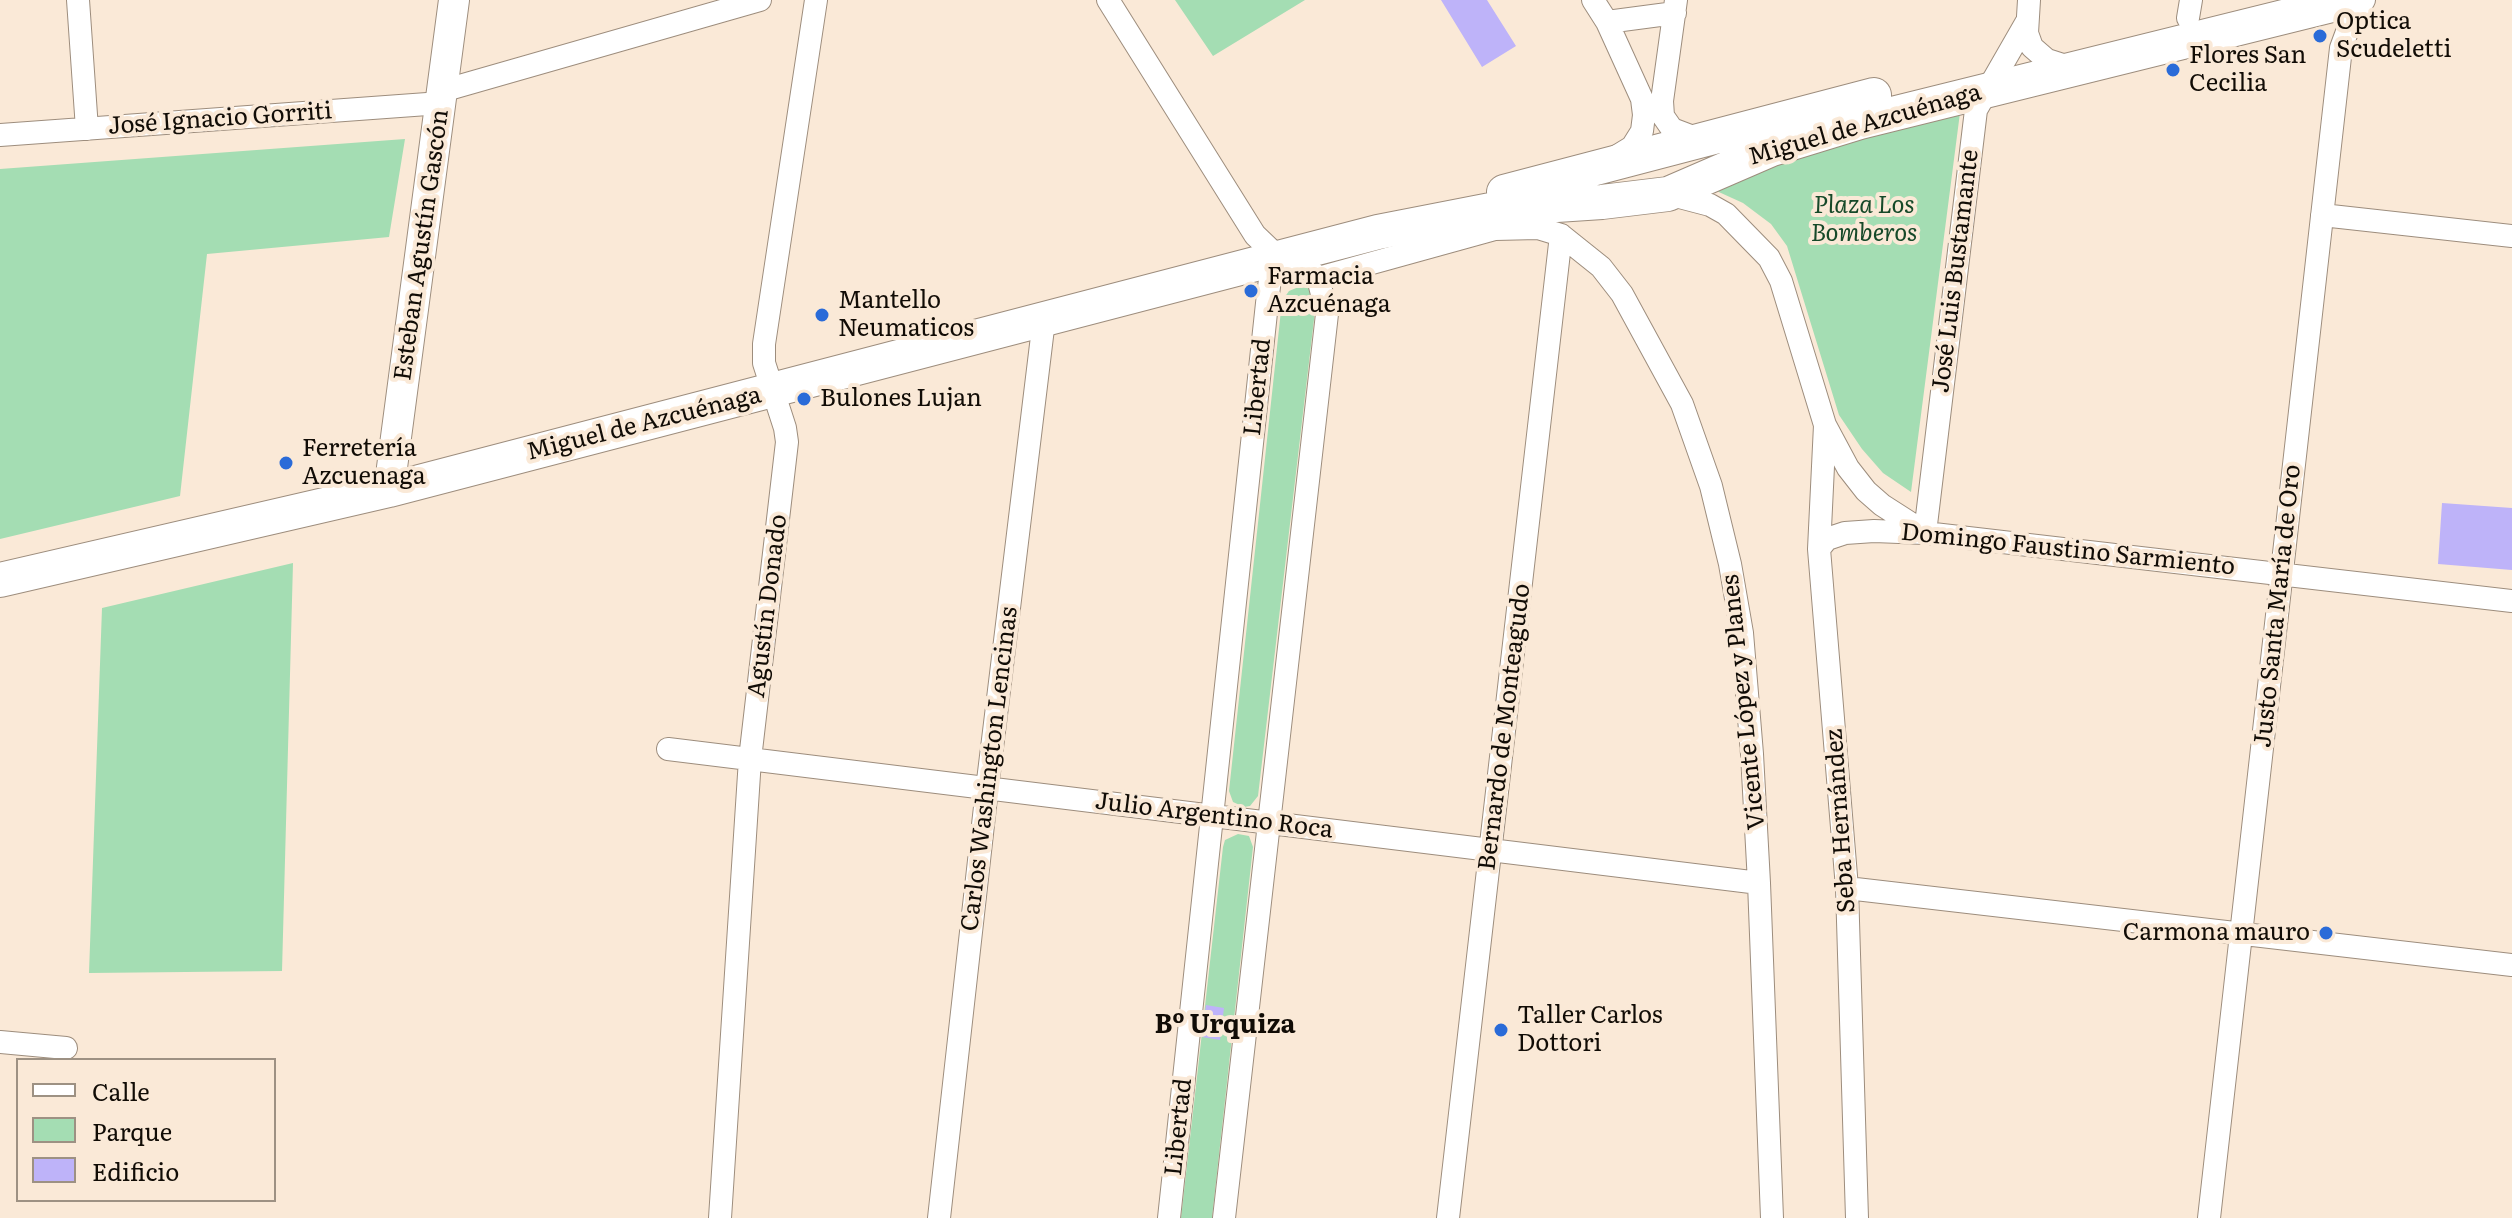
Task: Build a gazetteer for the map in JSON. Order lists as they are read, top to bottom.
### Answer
{
  "streets": {
    "main road": ["Miguel de Azcuénaga"],
    "street": [
      "José Ignacio Gorriti",
      "Esteban Agustín Gascón",
      "José Luis Bustamante",
      "Libertad",
      "Domingo Faustino Sarmiento",
      "Agustín Donado",
      "Justo Santa María de Oro",
      "Vicente López y Planes",
      "Bernardo de Monteagudo",
      "Carlos Washington Lencinas",
      "Julio Argentino Roca",
      "Seba Hernández"
    ]
  },
  "crossings": [
    ["José Ignacio Gorriti", "Esteban Agustín Gascón"],
    ["Miguel de Azcuénaga", "Esteban Agustín Gascón"],
    ["Miguel de Azcuénaga", "José Luis Bustamante"],
    ["Miguel de Azcuénaga", "Libertad"],
    ["Miguel de Azcuénaga", "Agustín Donado"],
    ["Miguel de Azcuénaga", "Carlos Washington Lencinas"],
    ["Miguel de Azcuénaga", "Seba Hernández"],
    ["José Luis Bustamante", "Domingo Faustino Sarmiento"],
    ["José Luis Bustamante", "Seba Hernández"],
    ["Libertad", "Julio Argentino Roca"],
    ["Domingo Faustino Sarmiento", "Justo Santa María de Oro"],
    ["Domingo Faustino Sarmiento", "Seba Hernández"],
    ["Agustín Donado", "Julio Argentino Roca"],
    ["Vicente López y Planes", "Bernardo de Monteagudo"],
    ["Vicente López y Planes", "Julio Argentino Roca"],
    ["Bernardo de Monteagudo", "Julio Argentino Roca"],
    ["Carlos Washington Lencinas", "Julio Argentino Roca"]
  ],
  "districts": ["Bº Urquiza"],
  "parks": ["Plaza Los Bomberos"],
  "places": [
    "Optica Scudeletti",
    "Flores San Cecilia",
    "Farmacia Azcuénaga",
    "Mantello Neumaticos",
    "Bulones Lujan",
    "Ferretería Azcuenaga",
    "Carmona mauro",
    "Taller Carlos Dottori"
  ],
  "legend": ["Calle", "Parque", "Edificio"]
}
